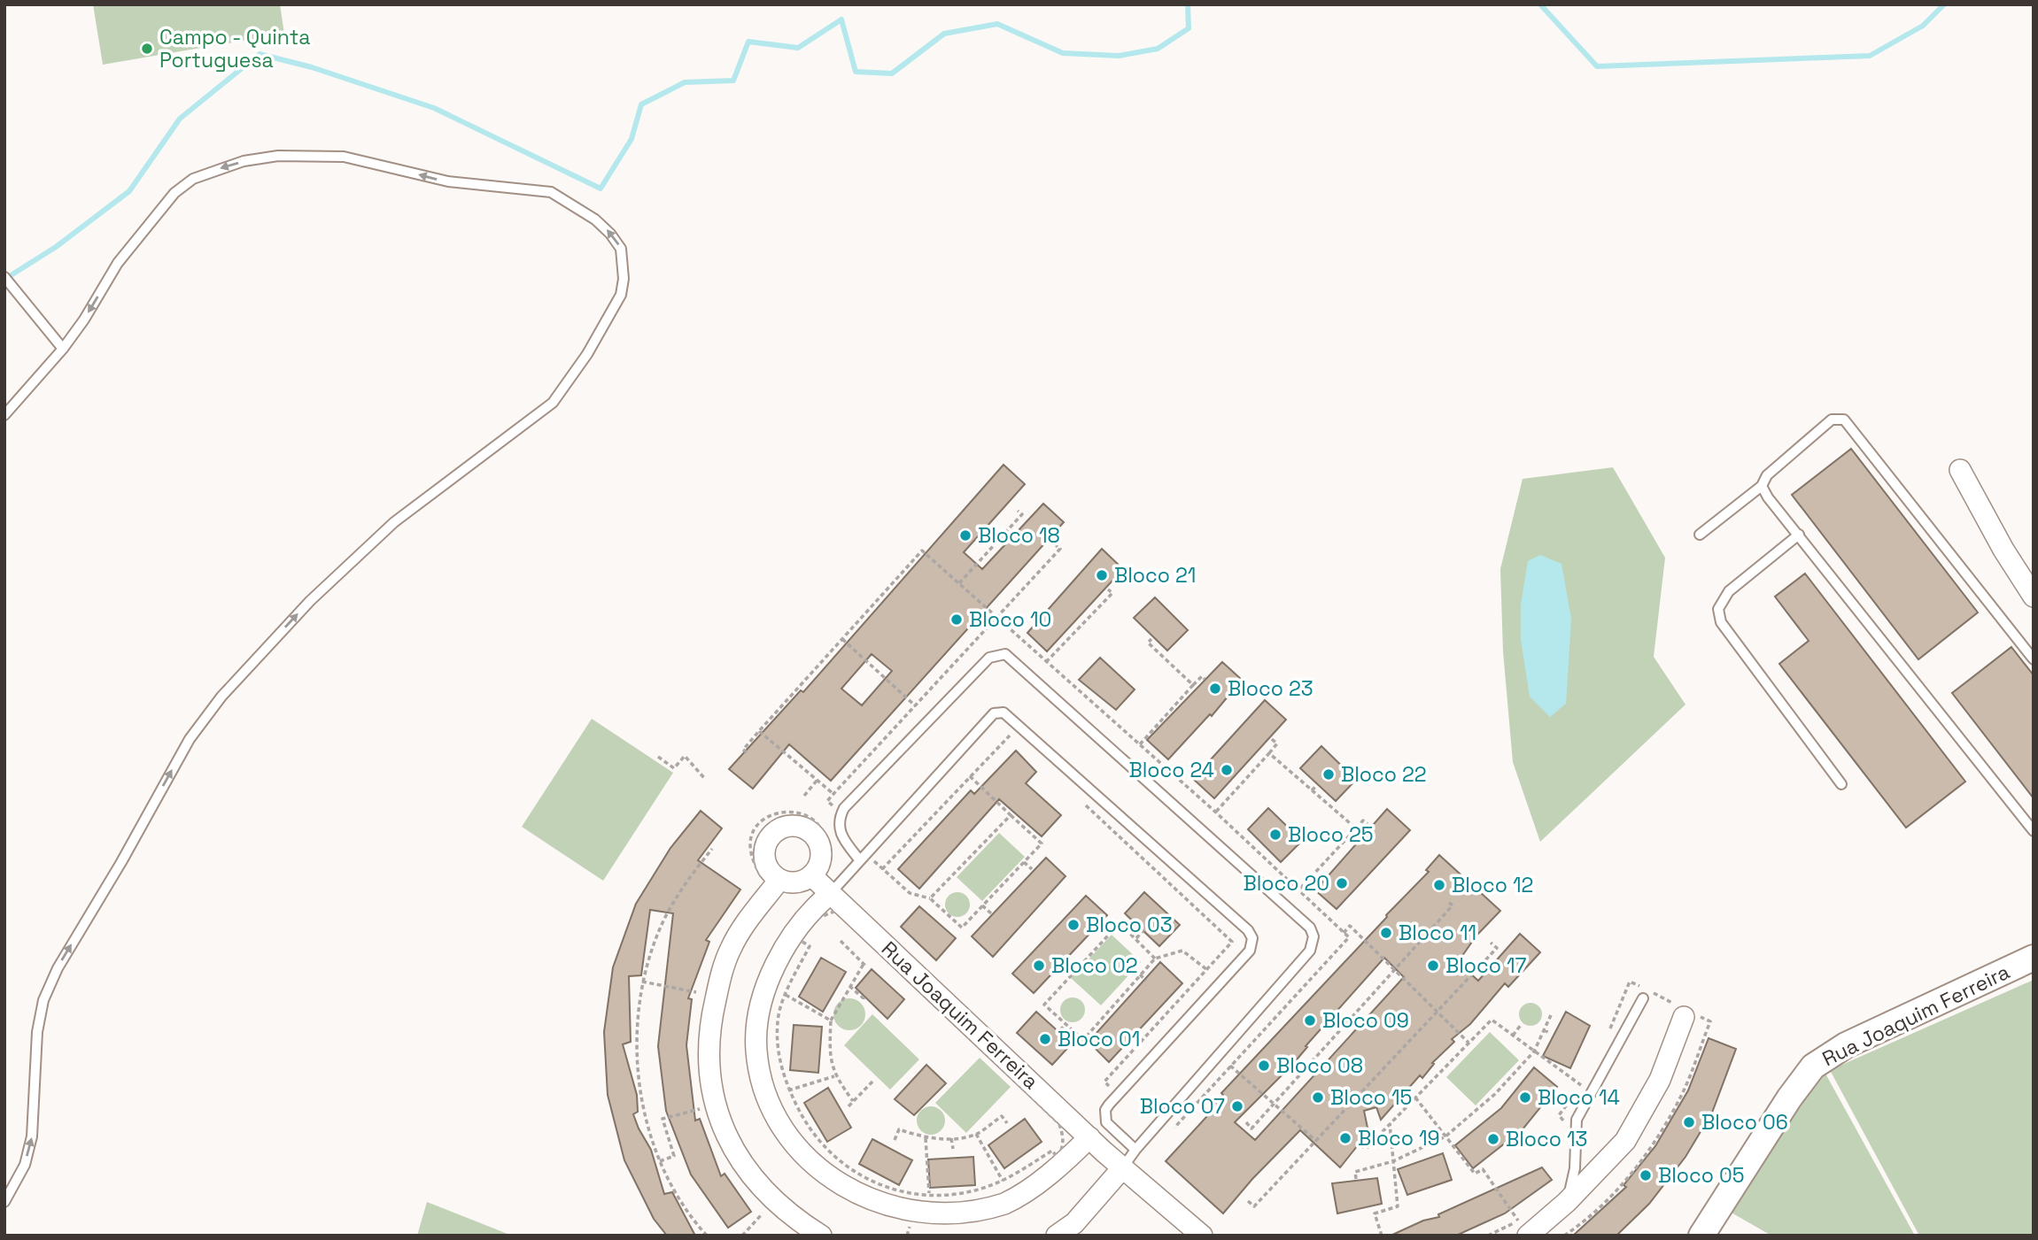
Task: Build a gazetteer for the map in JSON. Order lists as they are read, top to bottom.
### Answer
{
  "streets": {
    "street": ["Rua Joaquim Ferreira"]
  },
  "places": [
    "Campo - Quinta Portuguesa",
    "Bloco 18",
    "Bloco 21",
    "Bloco 10",
    "Bloco 23",
    "Bloco 24",
    "Bloco 22",
    "Bloco 25",
    "Bloco 20",
    "Bloco 12",
    "Bloco 03",
    "Bloco 11",
    "Bloco 02",
    "Bloco 17",
    "Bloco 09",
    "Bloco 01",
    "Bloco 08",
    "Bloco 15",
    "Bloco 14",
    "Bloco 07",
    "Bloco 06",
    "Bloco 19",
    "Bloco 13",
    "Bloco 05"
  ]
}
